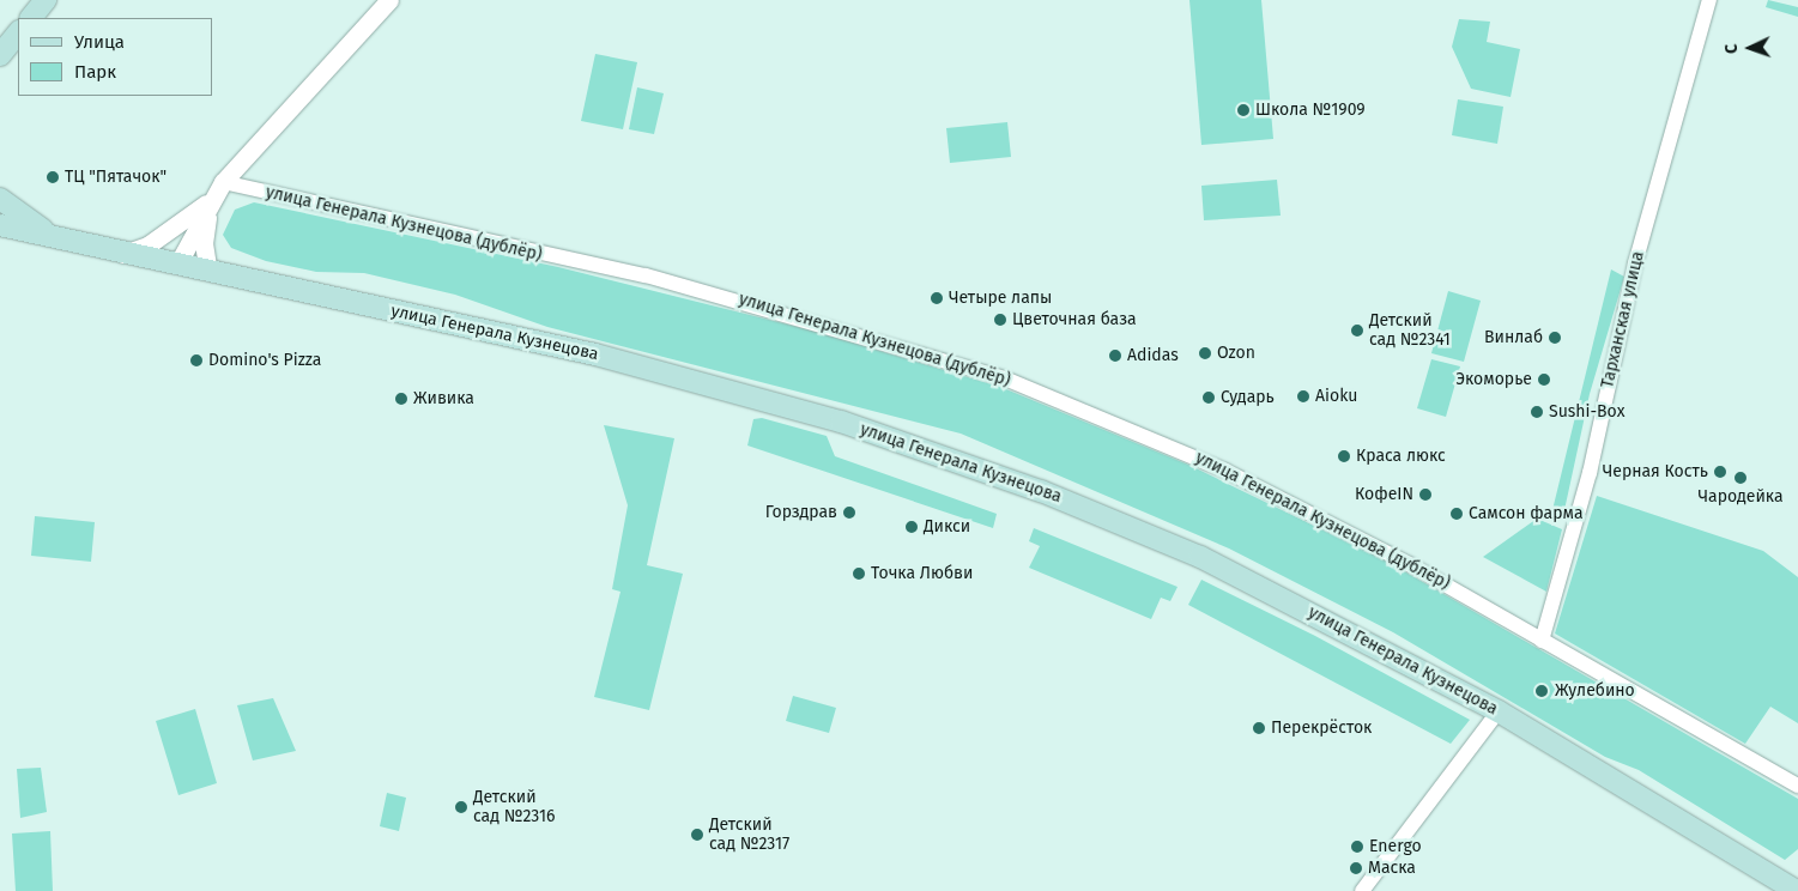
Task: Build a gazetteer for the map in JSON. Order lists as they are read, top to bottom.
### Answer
{
  "streets": {
    "main road": ["улица Генерала Кузнецова"],
    "street": ["улица Генерала Кузнецова (дублёр)", "Тарханская улица"]
  },
  "crossings": [
    ["улица Генерала Кузнецова (дублёр)", "Тарханская улица"]
  ],
  "places": [
    "Школа №1909",
    "ТЦ \"Пятачок\"",
    "Четыре лапы",
    "Цветочная база",
    "Детский сад №2341",
    "Винлаб",
    "Ozon",
    "Adidas",
    "Domino's Pizza",
    "Экоморье",
    "Aioku",
    "Сударь",
    "Живика",
    "Sushi-Box",
    "Краса люкс",
    "Черная Кость",
    "Чародейка",
    "КофеIN",
    "Горздрав",
    "Самсон фарма",
    "Дикси",
    "Точка Любви",
    "Жулебино",
    "Перекрёсток",
    "Детский сад №2316",
    "Детский сад №2317",
    "Energo",
    "Маска"
  ],
  "legend": ["Улица", "Парк"],
  "north": "left"
}
